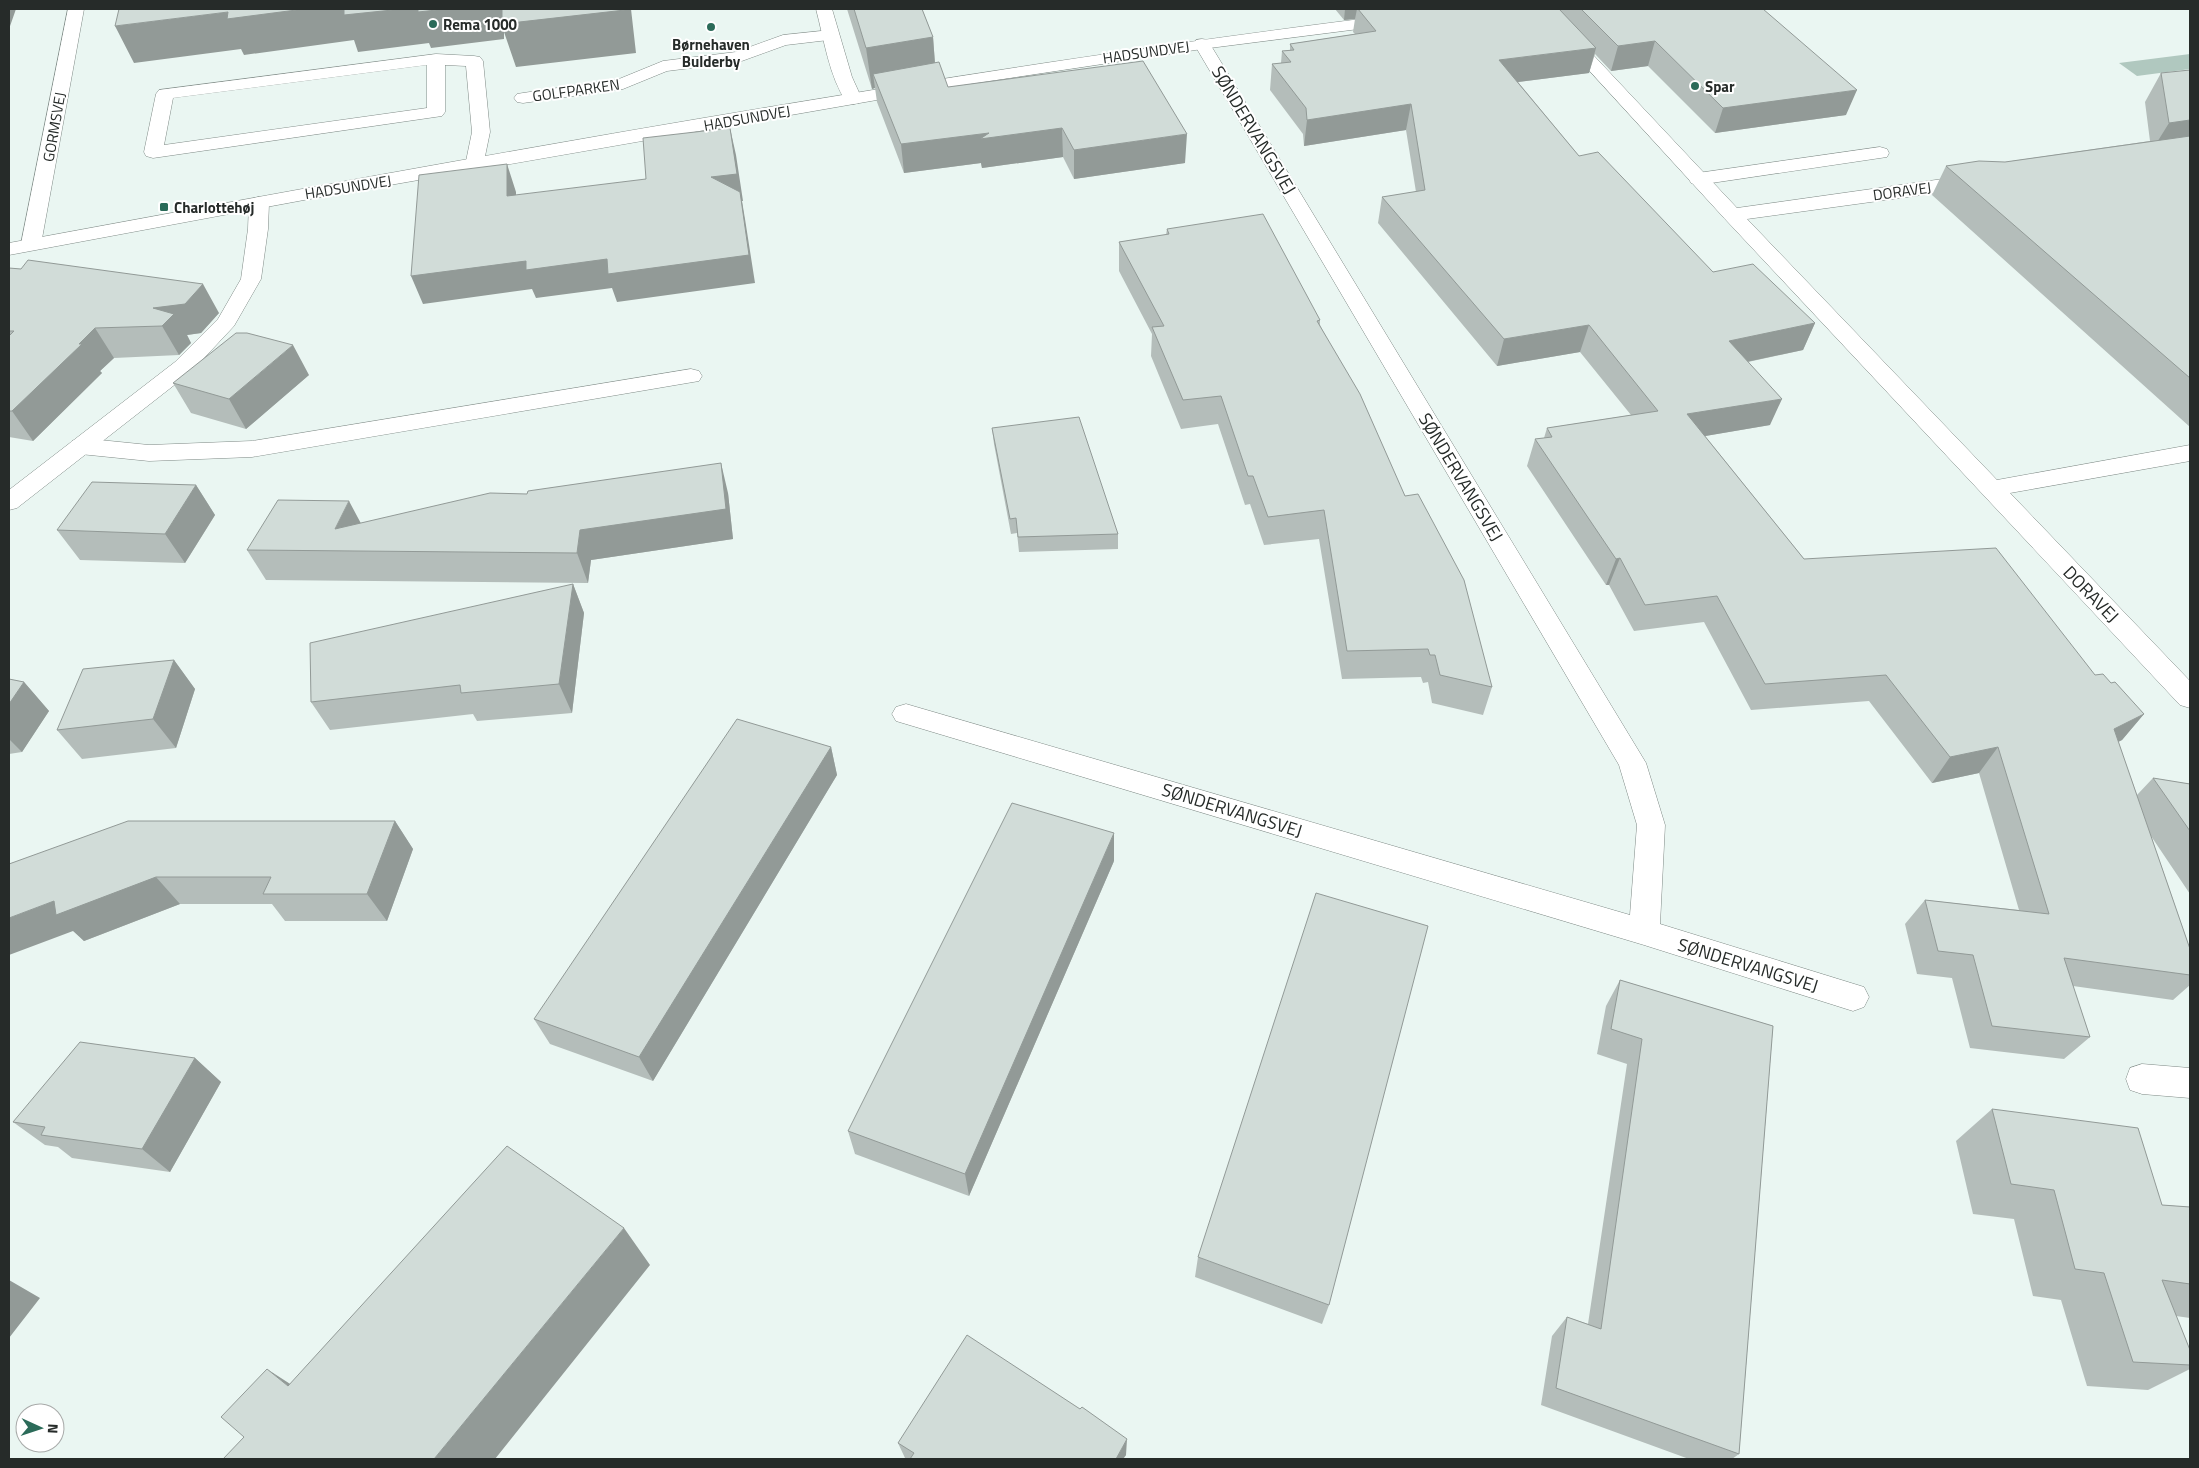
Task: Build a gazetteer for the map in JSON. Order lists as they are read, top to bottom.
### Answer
{
  "streets": {
    "street": [
      "HADSUNDVEJ",
      "GOLFPARKEN",
      "GORMSVEJ",
      "SØNDERVANGSVEJ",
      "DORAVEJ"
    ]
  },
  "crossings": [
    ["HADSUNDVEJ", "GORMSVEJ"],
    ["HADSUNDVEJ", "SØNDERVANGSVEJ"]
  ],
  "places": {
    "other": ["Rema 1000", "Børnehaven Bulderby", "Spar"],
    "transit": ["Charlottehøj"]
  },
  "north": "right"
}
